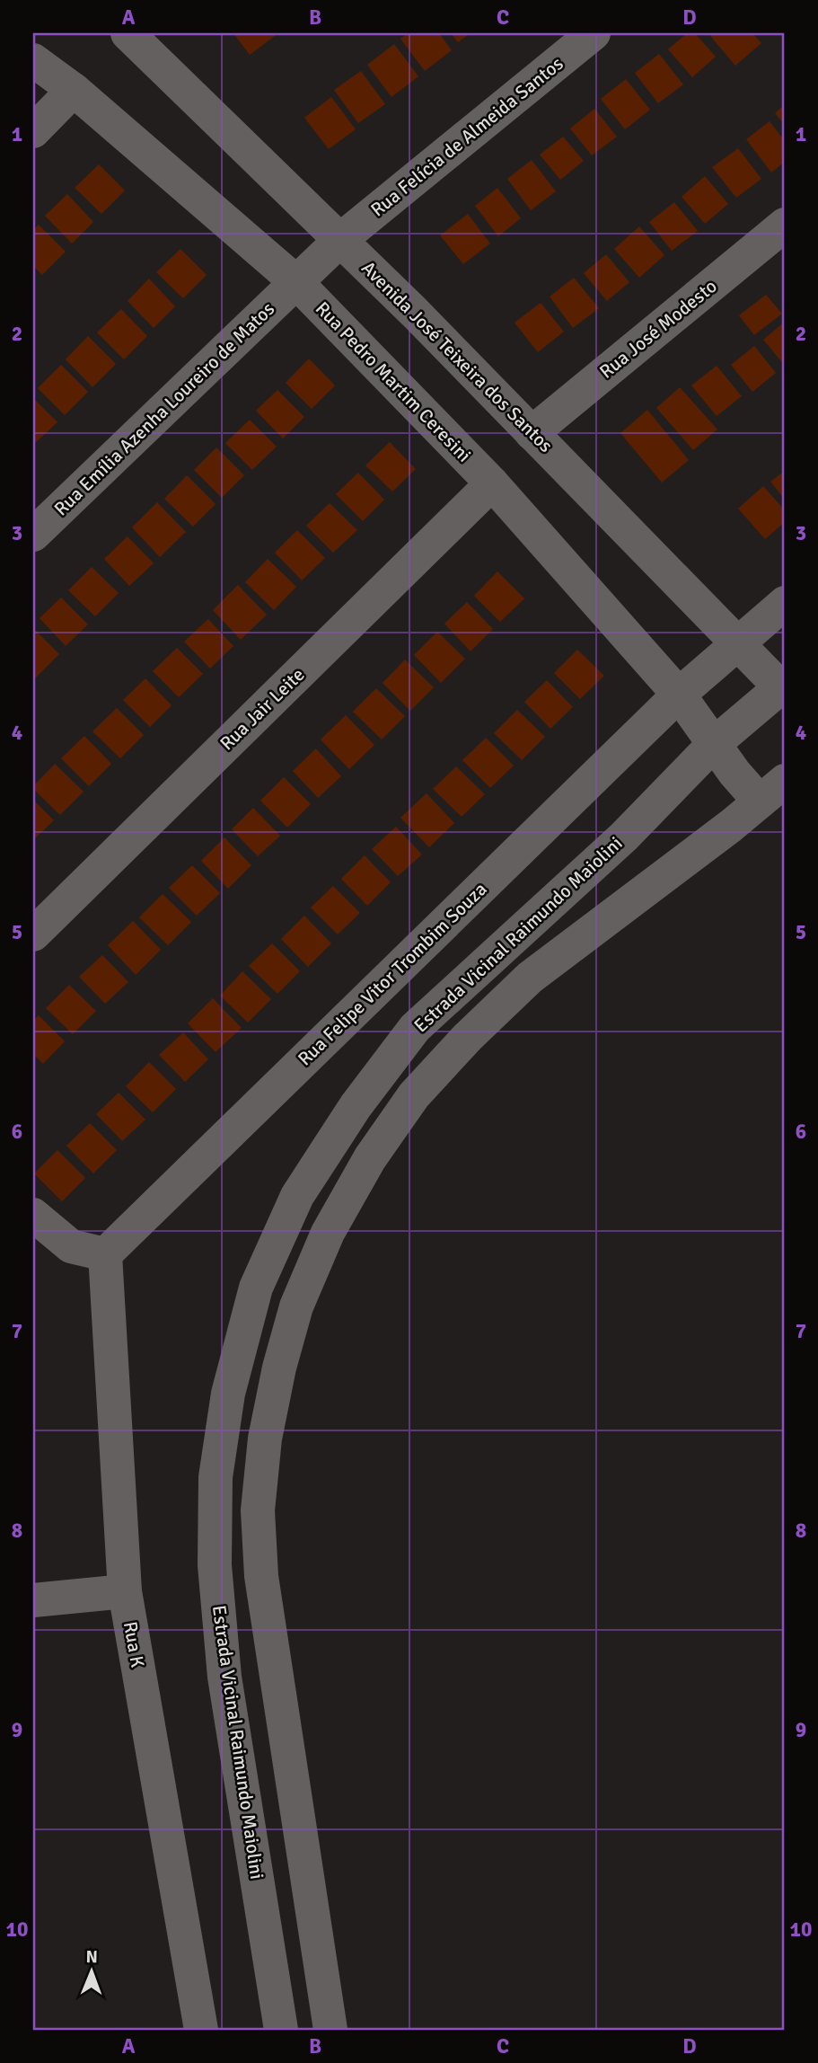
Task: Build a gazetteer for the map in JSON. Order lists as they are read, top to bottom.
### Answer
{
  "streets": {
    "street": [
      "Rua Felícia de Almeida Santos",
      "Rua José Modesto",
      "Avenida José Teixeira dos Santos",
      "Rua Pedro Martim Ceresini",
      "Rua Emília Azenha Loureiro de Matos",
      "Rua Jair Leite",
      "Estrada Vicinal Raimundo Maiolini",
      "Rua Felipe Vitor Trombim Souza",
      "Rua K"
    ]
  },
  "crossings": [
    ["Rua Felícia de Almeida Santos", "Avenida José Teixeira dos Santos"],
    ["Rua Felícia de Almeida Santos", "Rua Pedro Martim Ceresini"],
    ["Rua Felícia de Almeida Santos", "Rua Emília Azenha Loureiro de Matos"],
    ["Rua José Modesto", "Avenida José Teixeira dos Santos"],
    ["Avenida José Teixeira dos Santos", "Estrada Vicinal Raimundo Maiolini"],
    ["Avenida José Teixeira dos Santos", "Rua Felipe Vitor Trombim Souza"],
    ["Rua Pedro Martim Ceresini", "Rua Emília Azenha Loureiro de Matos"],
    ["Rua Pedro Martim Ceresini", "Rua Jair Leite"],
    ["Rua Pedro Martim Ceresini", "Estrada Vicinal Raimundo Maiolini"],
    ["Rua Pedro Martim Ceresini", "Rua Felipe Vitor Trombim Souza"],
    ["Rua Felipe Vitor Trombim Souza", "Rua K"]
  ],
  "north": "top",
  "grid": {
    "columns": [
      "A",
      "B",
      "C",
      "D"
    ],
    "rows": [
      "1",
      "2",
      "3",
      "4",
      "5",
      "6",
      "7",
      "8",
      "9",
      "10"
    ]
  }
}
